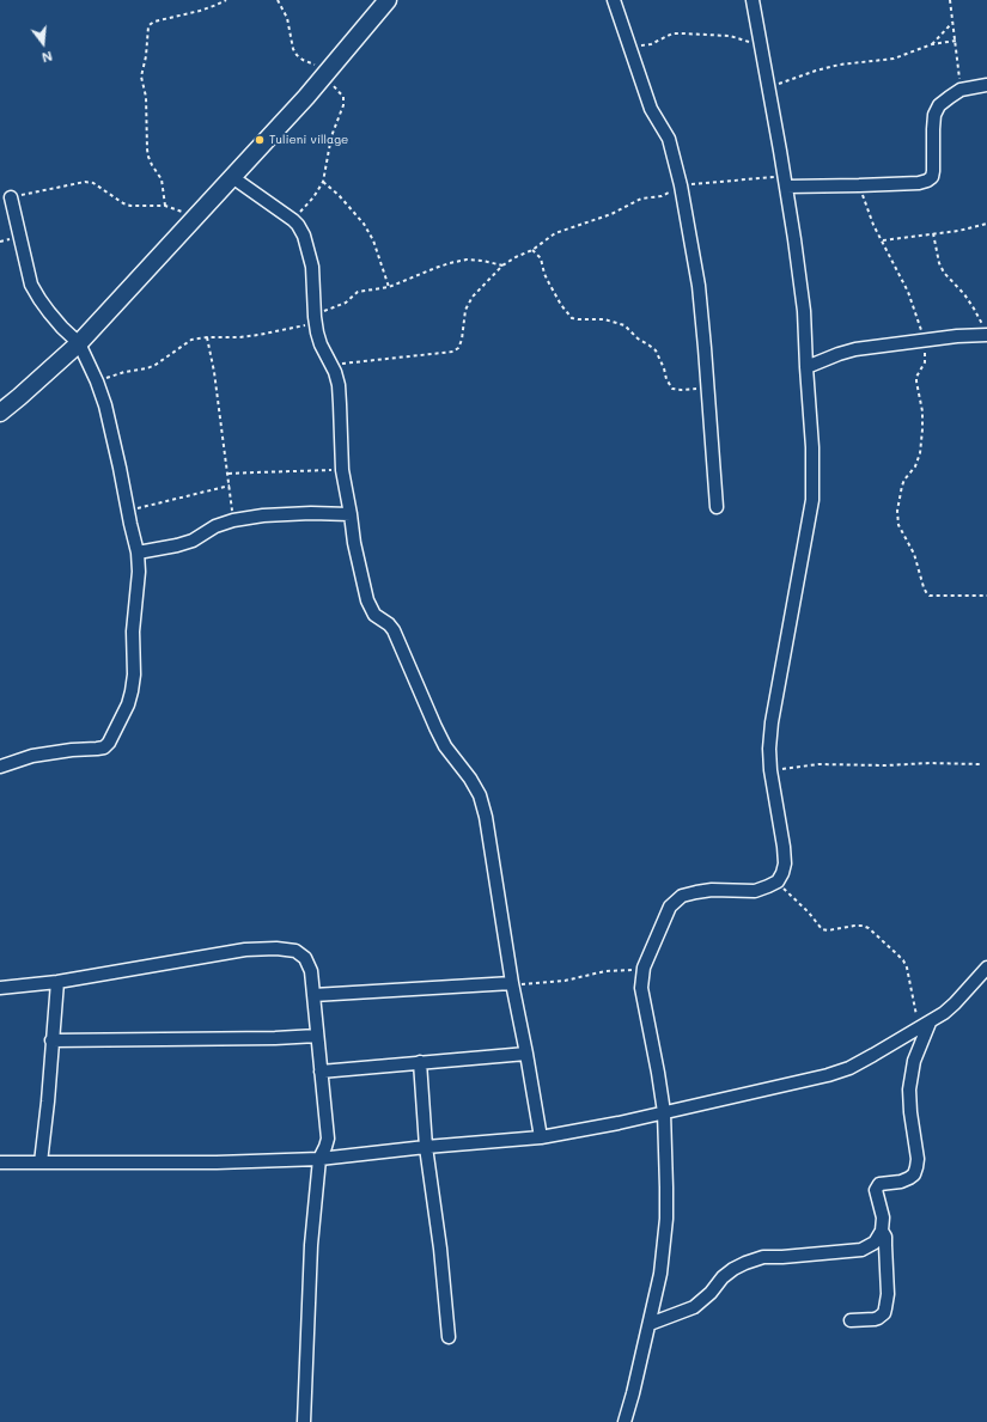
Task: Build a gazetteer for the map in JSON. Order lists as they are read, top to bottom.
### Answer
{
  "places": ["Tulieni village"],
  "north": "bottom"
}
